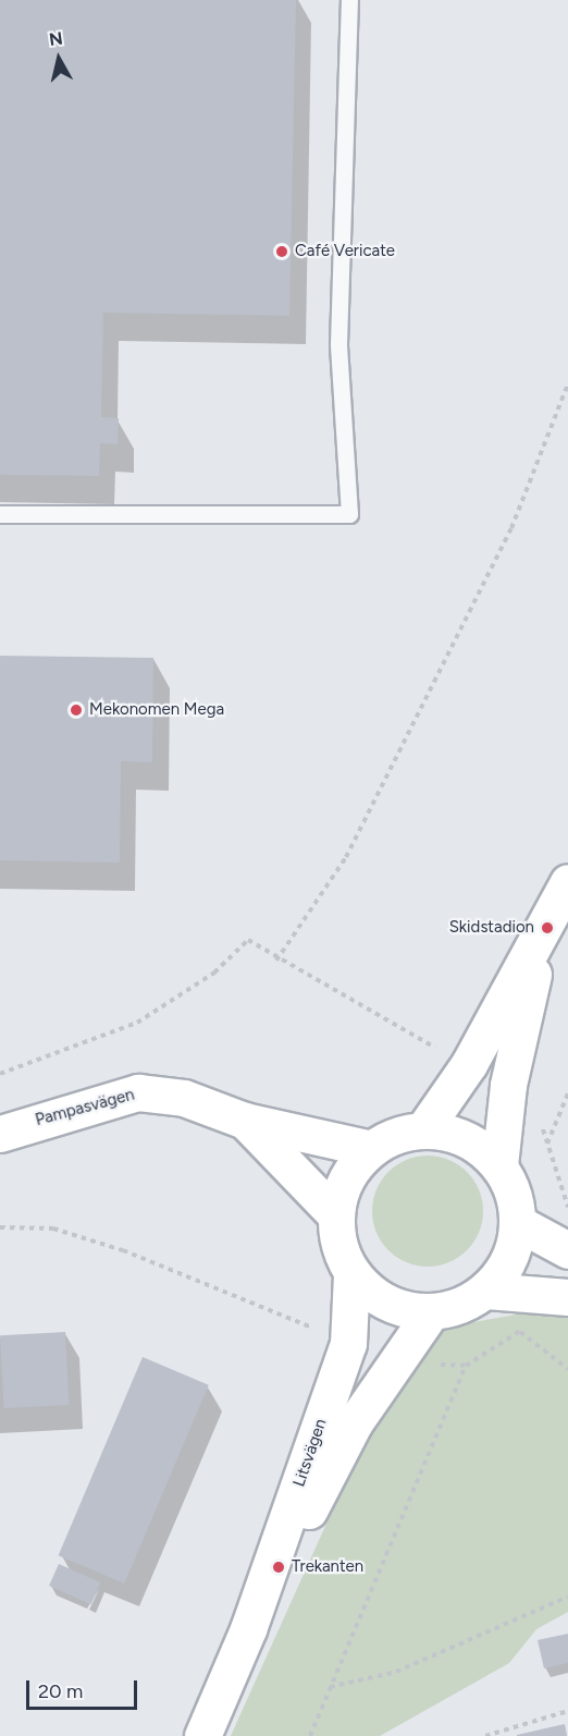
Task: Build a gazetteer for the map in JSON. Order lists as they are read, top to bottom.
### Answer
{
  "streets": {
    "main road": ["Pampasvägen", "Litsvägen"]
  },
  "crossings": [
    ["Pampasvägen", "Litsvägen"]
  ],
  "places": [
    "Café Vericate",
    "Mekonomen Mega",
    "Skidstadion",
    "Trekanten"
  ],
  "scale_bar": "20 m",
  "north": "top"
}
